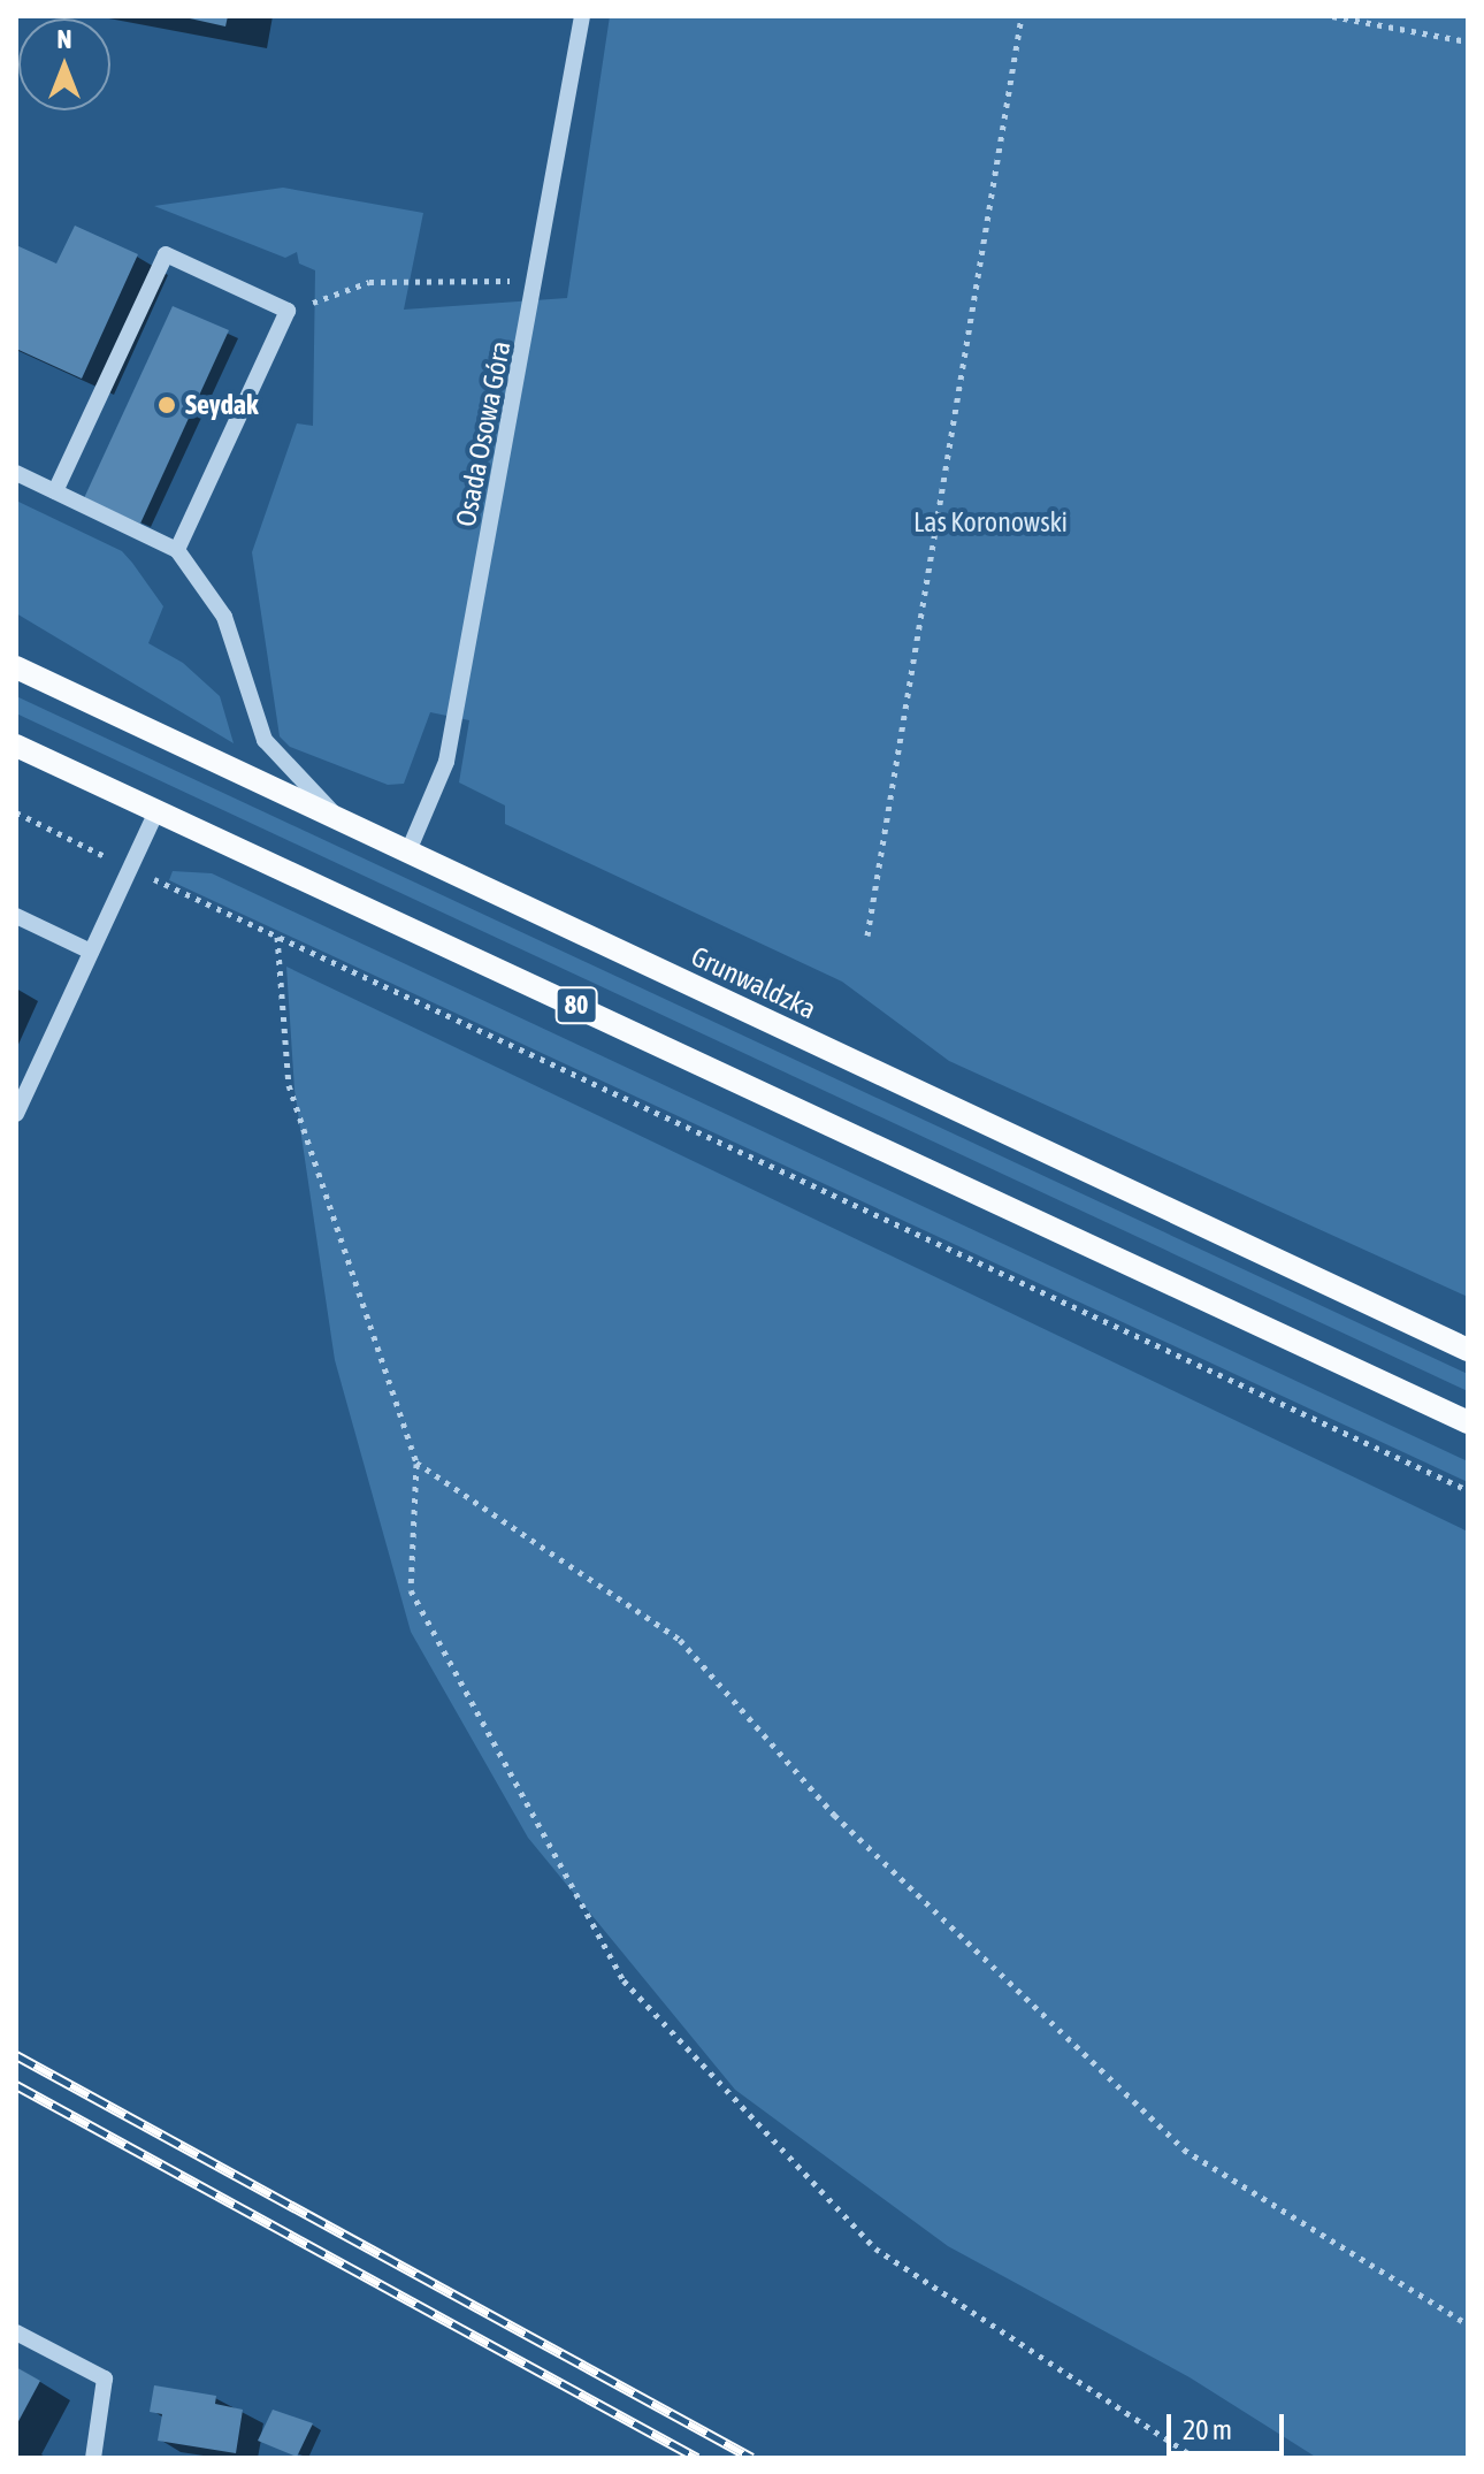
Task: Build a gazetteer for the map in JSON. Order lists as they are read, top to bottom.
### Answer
{
  "streets": {
    "main road": ["Grunwaldzka", "80"],
    "street": ["Osada Osowa Góra"]
  },
  "crossings": [
    ["Osada Osowa Góra", "Grunwaldzka"]
  ],
  "parks": ["Las Koronowski"],
  "places": ["Seydak"],
  "scale_bar": "20 m",
  "north": "top"
}
